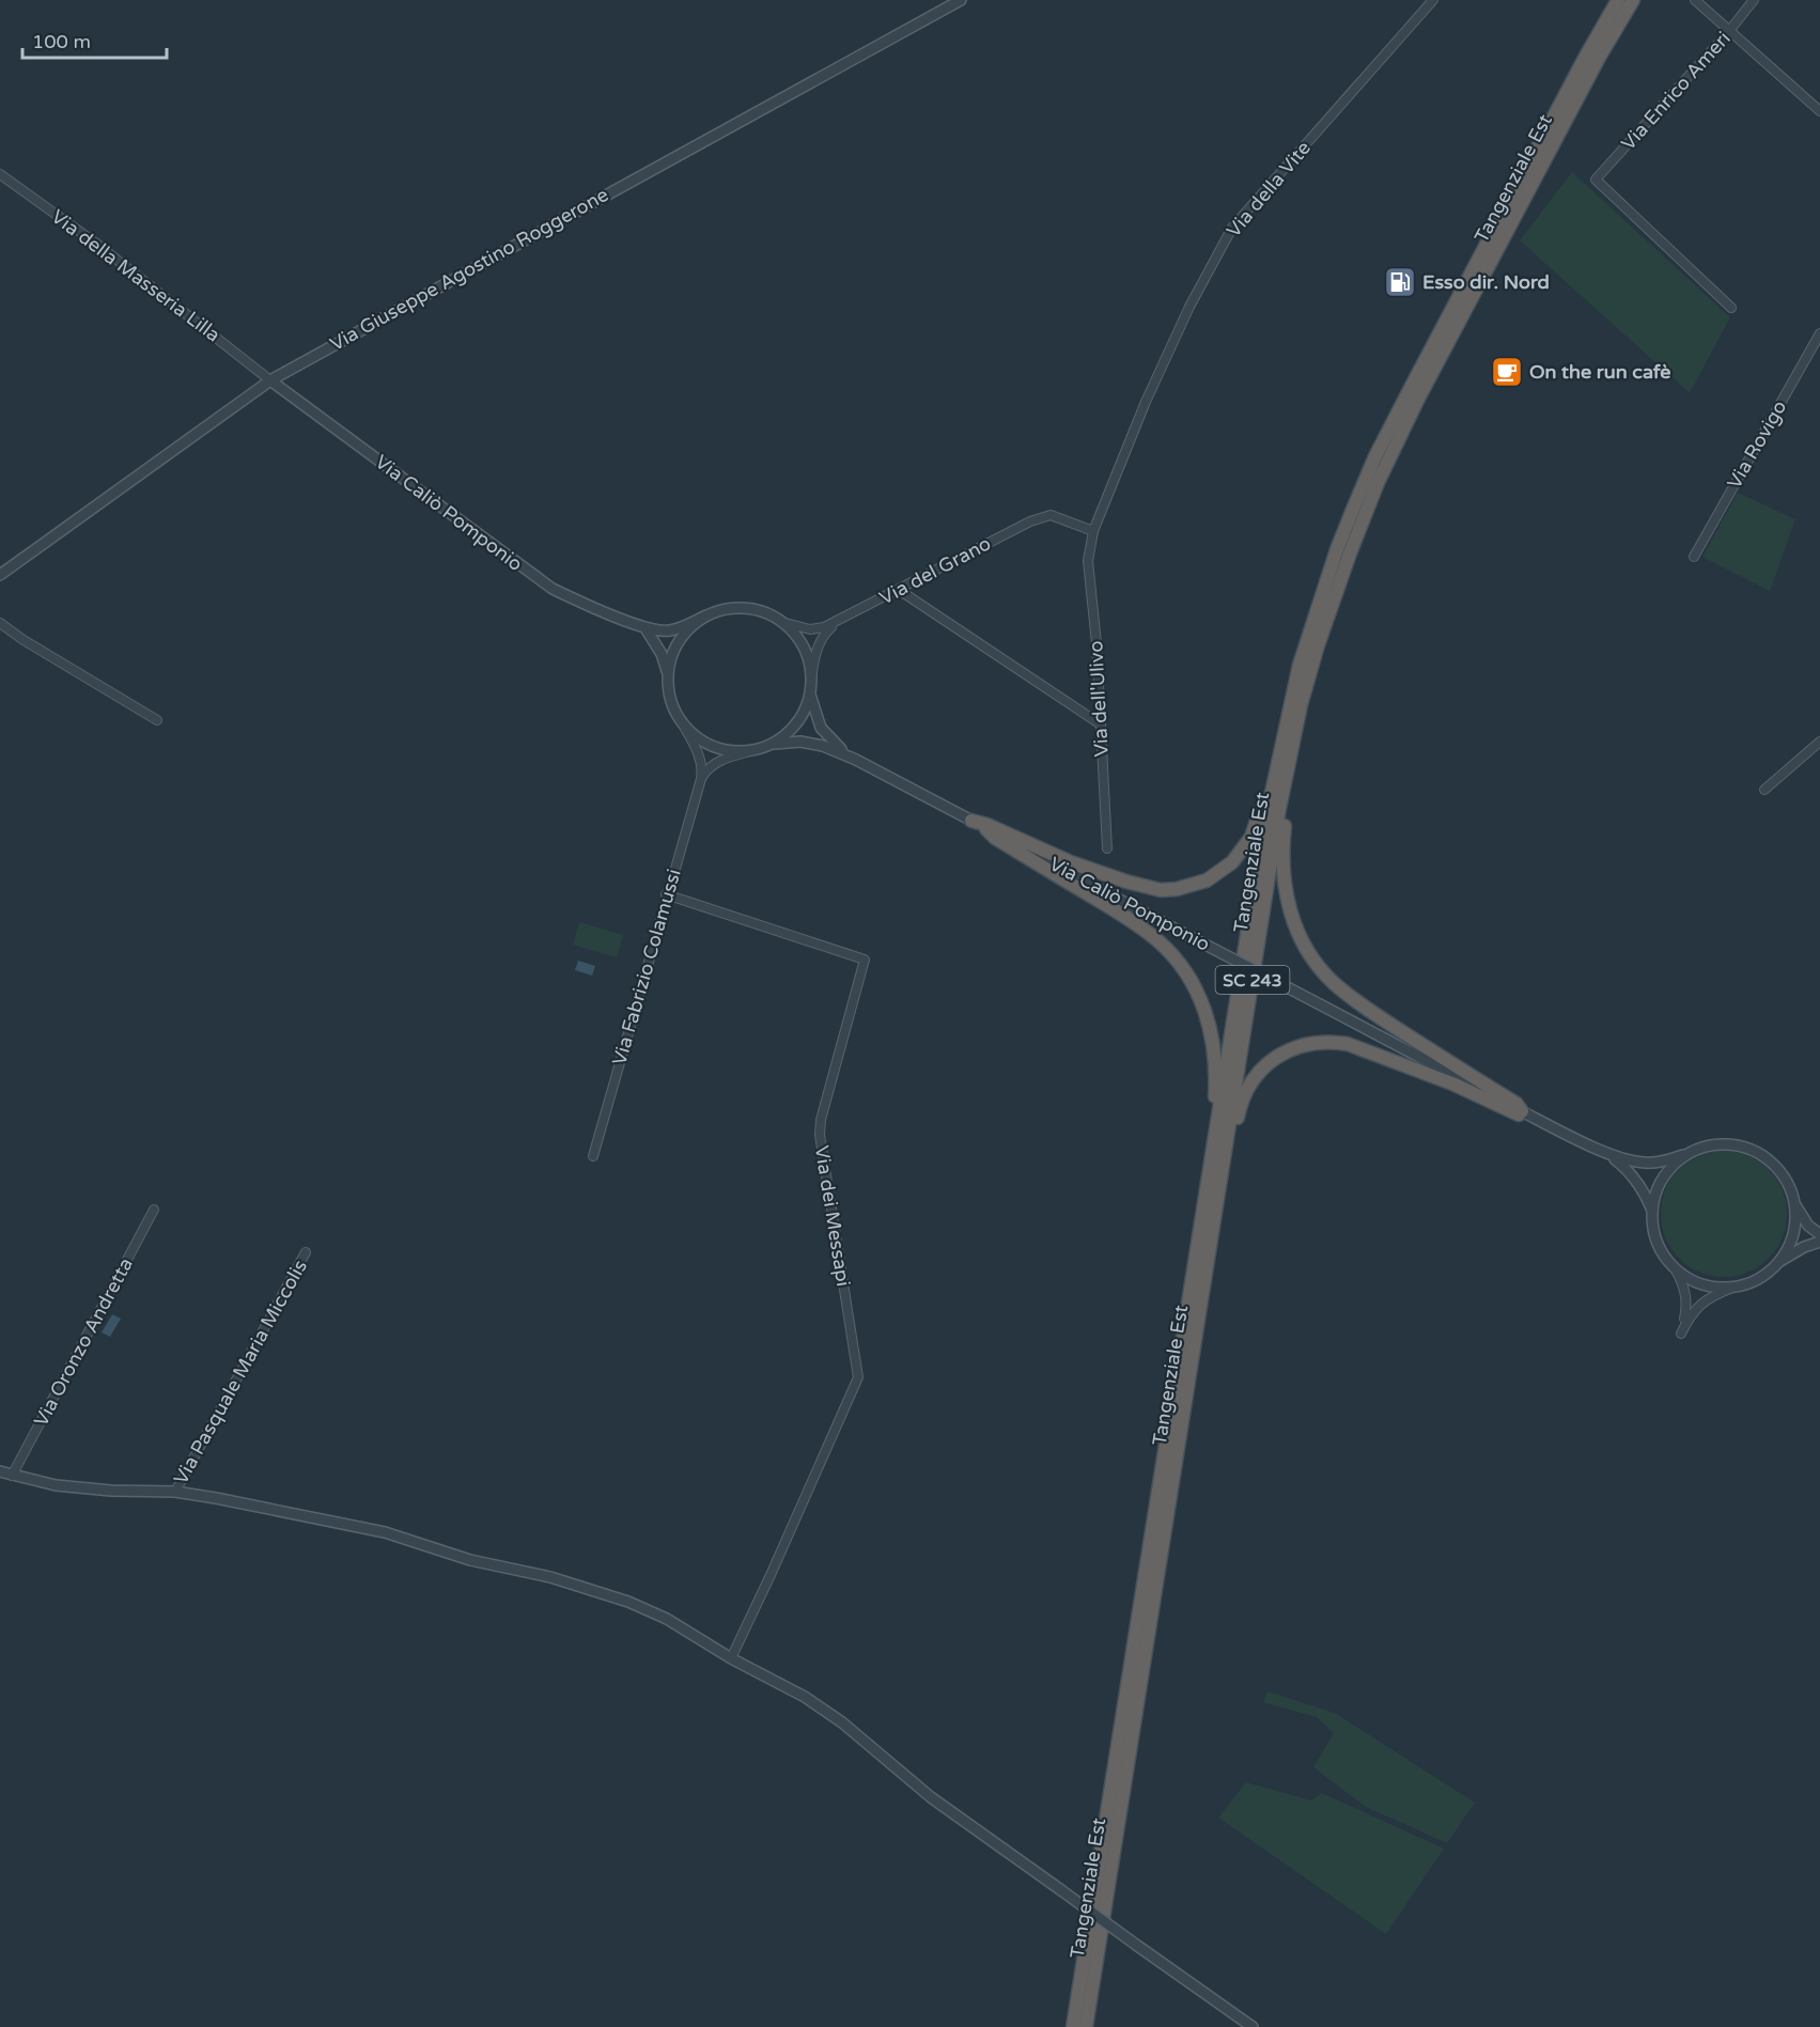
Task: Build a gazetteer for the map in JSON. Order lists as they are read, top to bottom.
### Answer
{
  "streets": {
    "highway": ["Tangenziale Est", "SC 243"],
    "street": [
      "Via Enrico Ameri",
      "Via della Vite",
      "Via Giuseppe Agostino Roggerone",
      "Via della Masseria Lilla",
      "Via Rovigo",
      "Via Caliò Pomponio",
      "Via del Grano",
      "Via dell'Ulivo",
      "Via Fabrizio Colamussi",
      "Via dei Messapi",
      "Via Oronzo Andretta",
      "Via Pasquale Maria Miccolis"
    ]
  },
  "crossings": [
    ["Via della Vite", "Via del Grano"],
    ["Via della Vite", "Via dell'Ulivo"],
    ["Via Giuseppe Agostino Roggerone", "Via della Masseria Lilla"],
    ["Via Giuseppe Agostino Roggerone", "Via Caliò Pomponio"],
    ["Via della Masseria Lilla", "Via Caliò Pomponio"],
    ["Via del Grano", "Via dell'Ulivo"],
    ["Via Fabrizio Colamussi", "Via dei Messapi"]
  ],
  "places": {
    "fuel station": ["Esso dir. Nord"],
    "cafe": ["On the run cafè"]
  },
  "scale_bar": "100 m"
}
